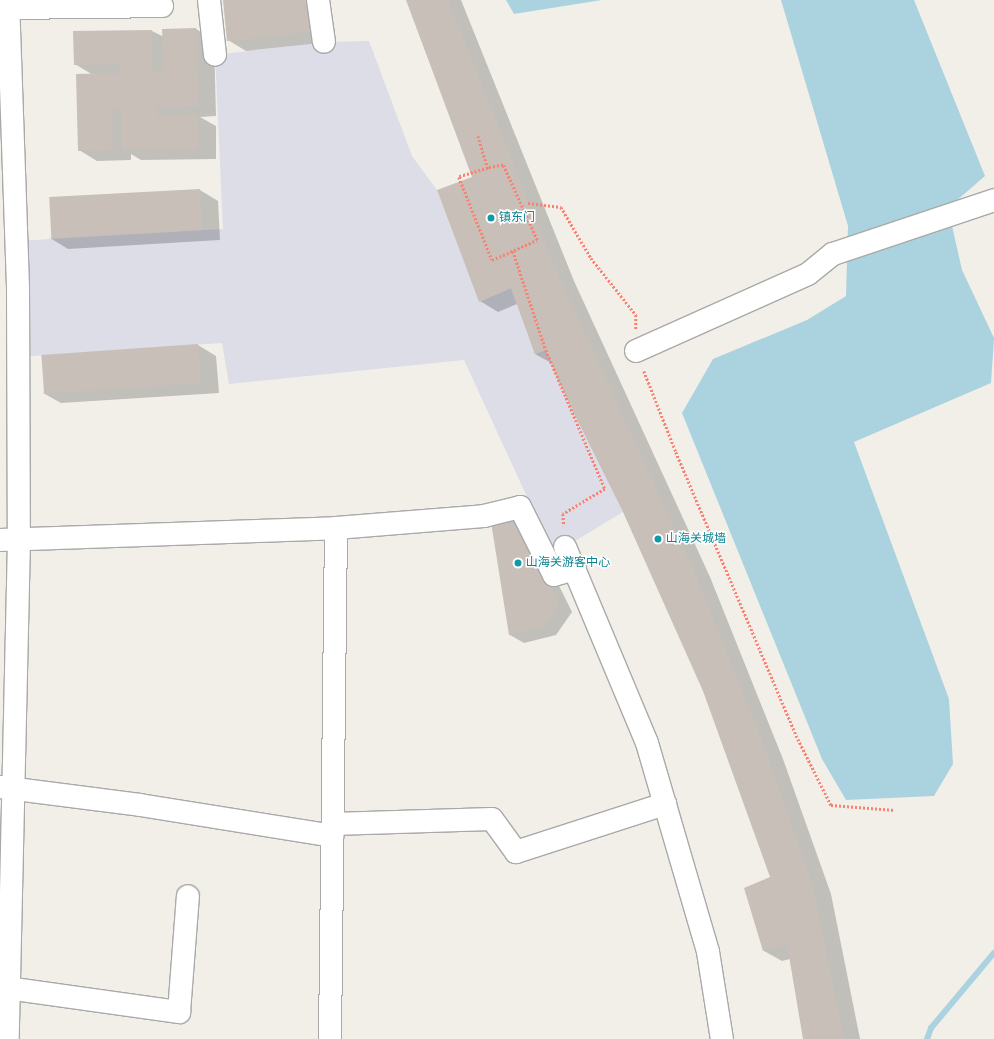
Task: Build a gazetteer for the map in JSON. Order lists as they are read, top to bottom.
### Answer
{
  "places": ["镇东门", "山海关城墙", "山海关游客中心"]
}
